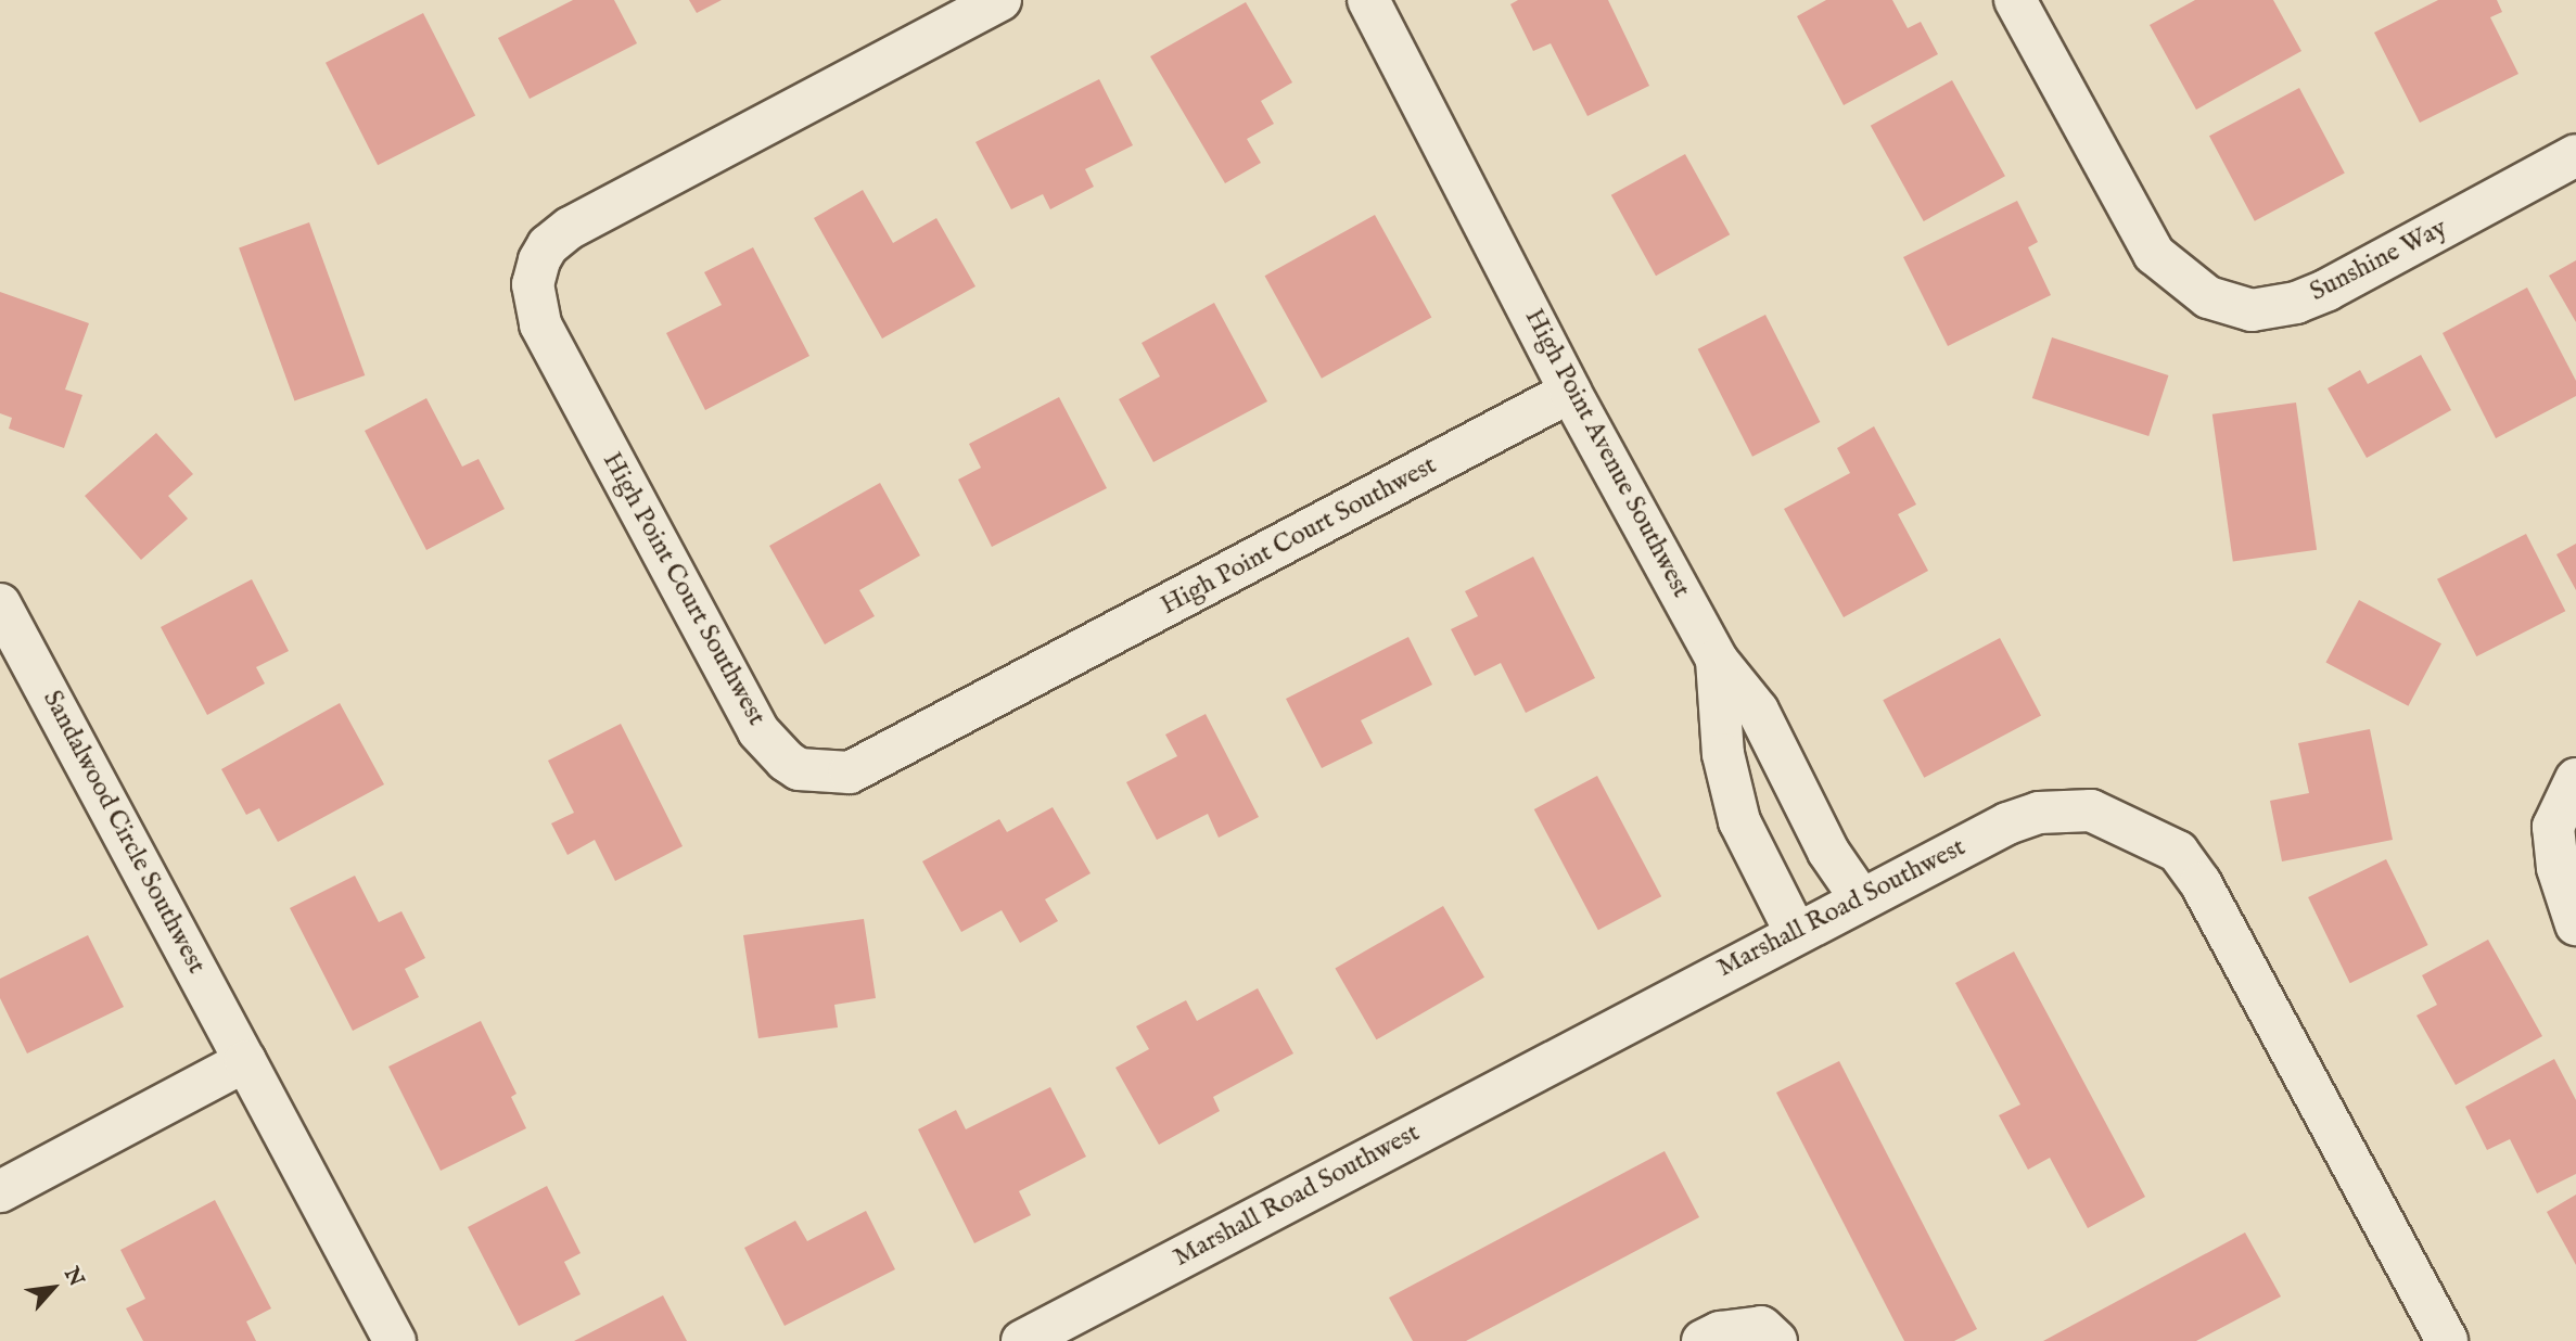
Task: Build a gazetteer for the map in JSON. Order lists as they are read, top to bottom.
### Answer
{
  "streets": {
    "street": [
      "Sunshine Way",
      "High Point Avenue Southwest",
      "High Point Court Southwest",
      "Sandalwood Circle Southwest",
      "Marshall Road Southwest"
    ]
  },
  "crossings": [
    ["High Point Avenue Southwest", "High Point Court Southwest"],
    ["High Point Avenue Southwest", "Marshall Road Southwest"]
  ],
  "north": "top right"
}
